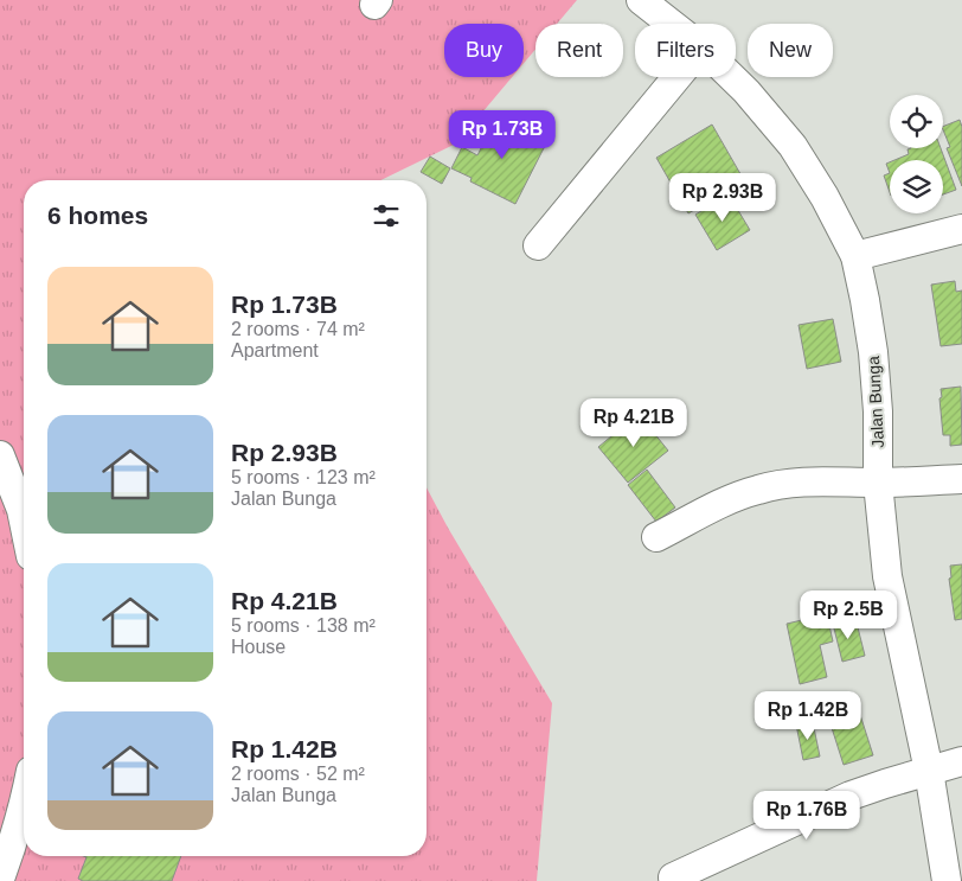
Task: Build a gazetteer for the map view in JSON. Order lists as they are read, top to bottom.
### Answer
{
  "streets": {
    "street": ["Jalan Bunga"]
  },
  "page": {
    "chip": [
      "Buy",
      "Rent",
      "Filters",
      "New"
    ],
    "price": [
      "Rp 1.73B",
      "Rp 2.93B",
      "Rp 4.21B",
      "Rp 2.5B",
      "Rp 1.42B",
      "Rp 1.76B"
    ],
    "heading": "6 homes",
    "list": [
      {
        "name": "Rp 1.73B",
        "note": "2 rooms · 74 m² · Apartment"
      },
      {
        "name": "Rp 2.93B",
        "note": "5 rooms · 123 m² · Jalan Bunga"
      },
      {
        "name": "Rp 4.21B",
        "note": "5 rooms · 138 m² · House"
      },
      {
        "name": "Rp 1.42B",
        "note": "2 rooms · 52 m² · Jalan Bunga"
      }
    ]
  }
}
